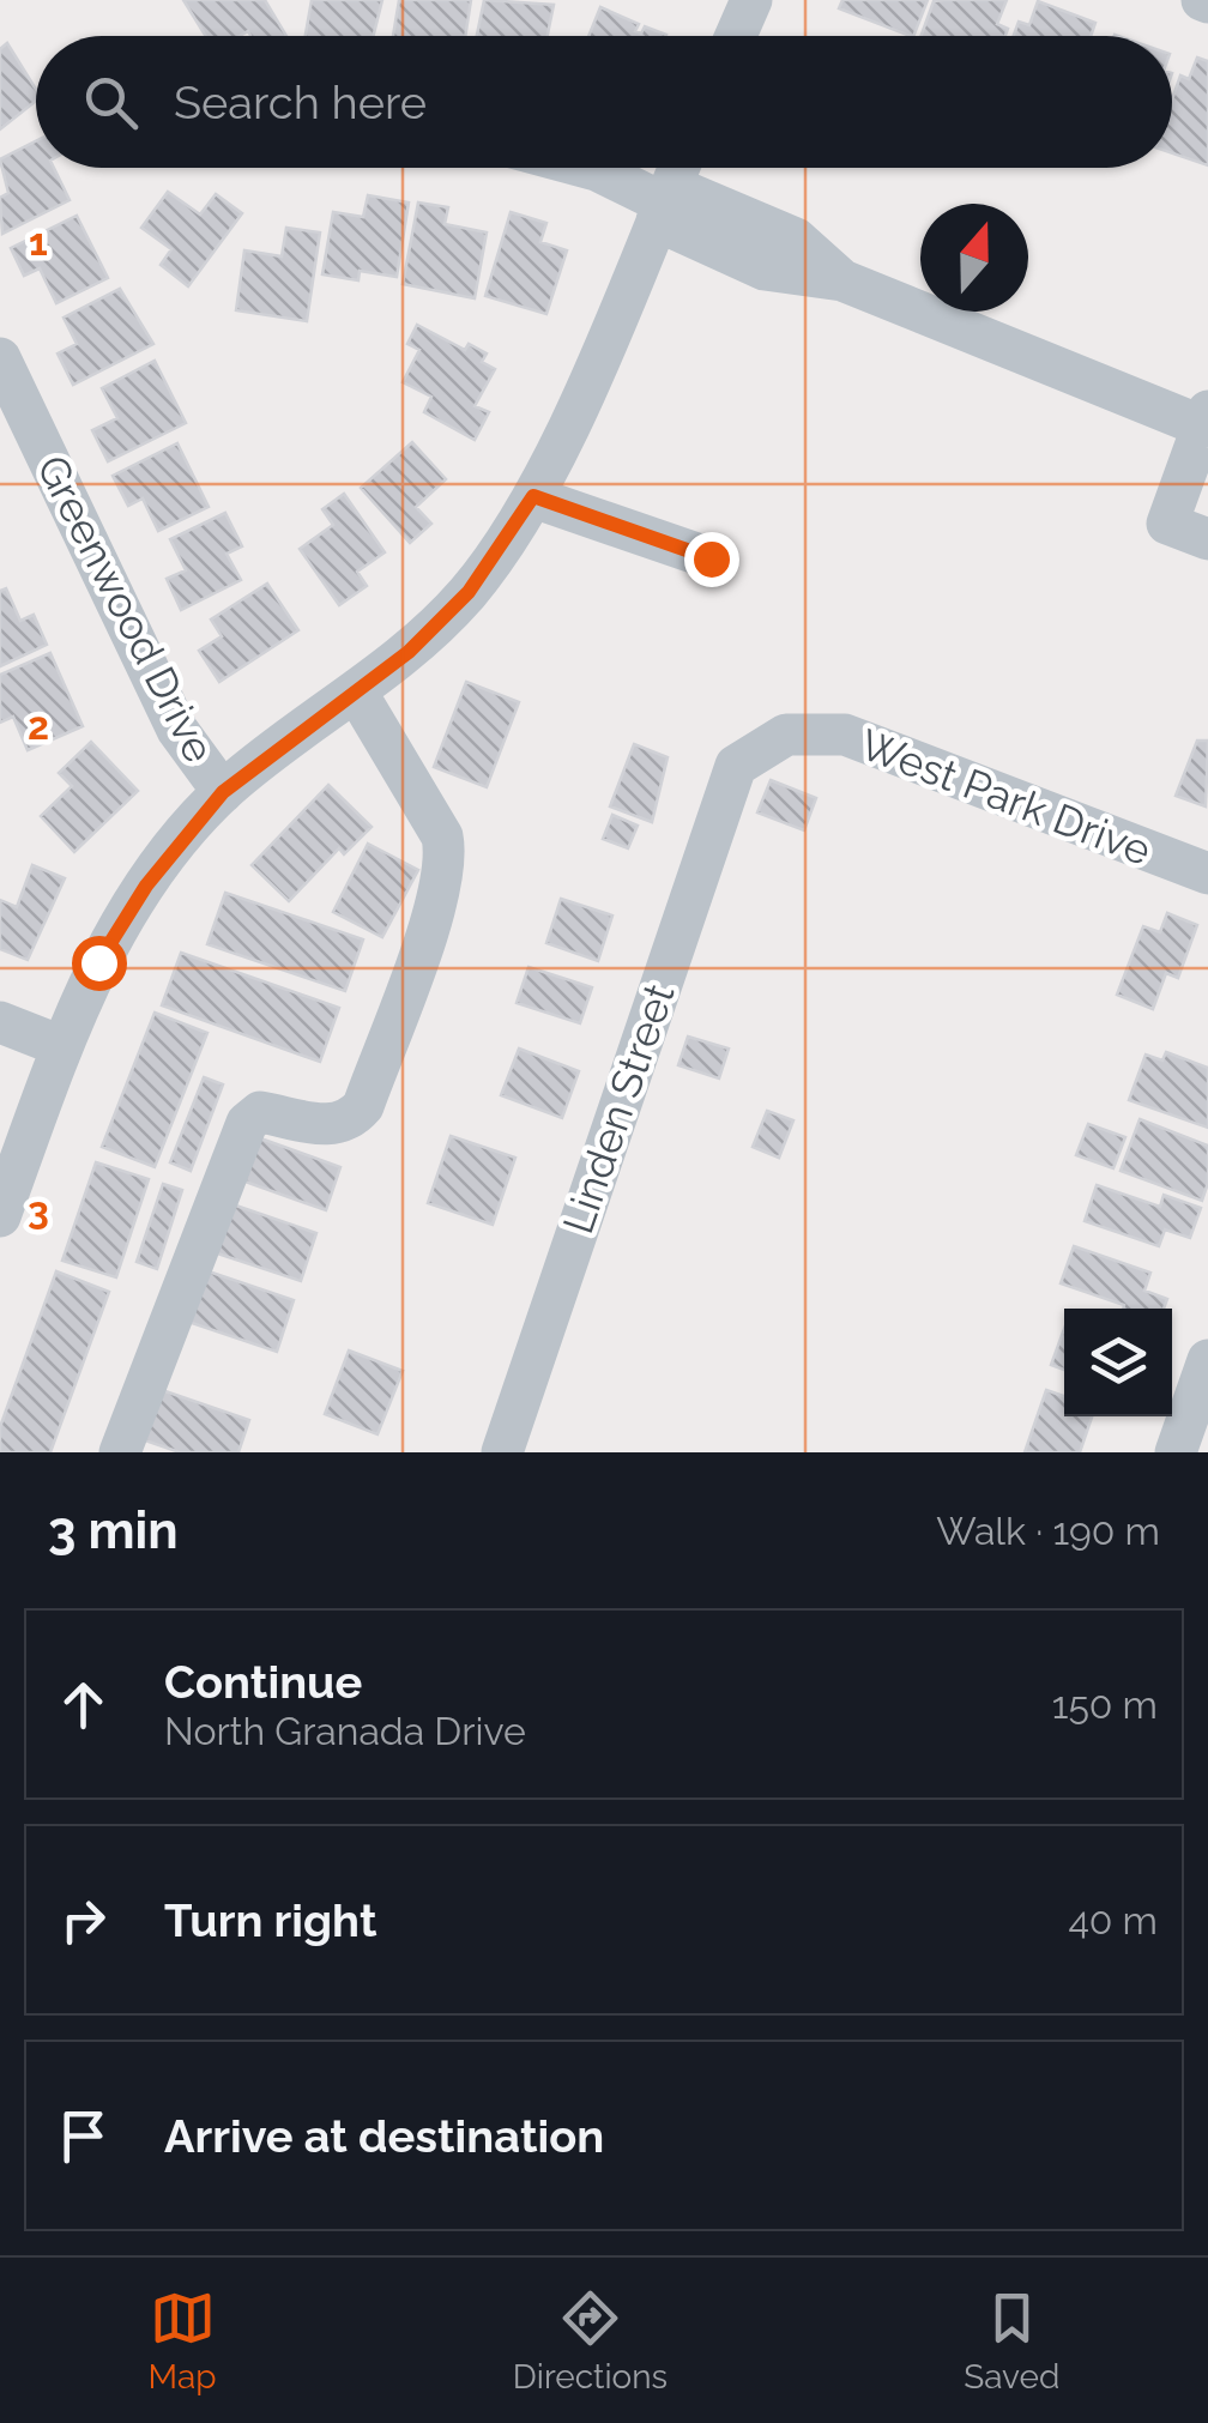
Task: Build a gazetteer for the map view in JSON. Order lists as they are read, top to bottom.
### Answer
{
  "streets": {
    "street": ["Greenwood Drive", "West Park Drive", "Linden Street"]
  },
  "crossings": [
    ["West Park Drive", "Linden Street"]
  ],
  "north": "top",
  "page": {
    "search": "Search here",
    "heading": ["3 min", "Walk · 190 m"],
    "list": [
      ["Continue", "North Granada Drive", "150 m"],
      ["Turn right", "40 m"],
      "Arrive at destination"
    ],
    "nav": ["Map", "Directions", "Saved"]
  },
  "grid": {
    "rows": ["1", "2", "3"]
  }
}
